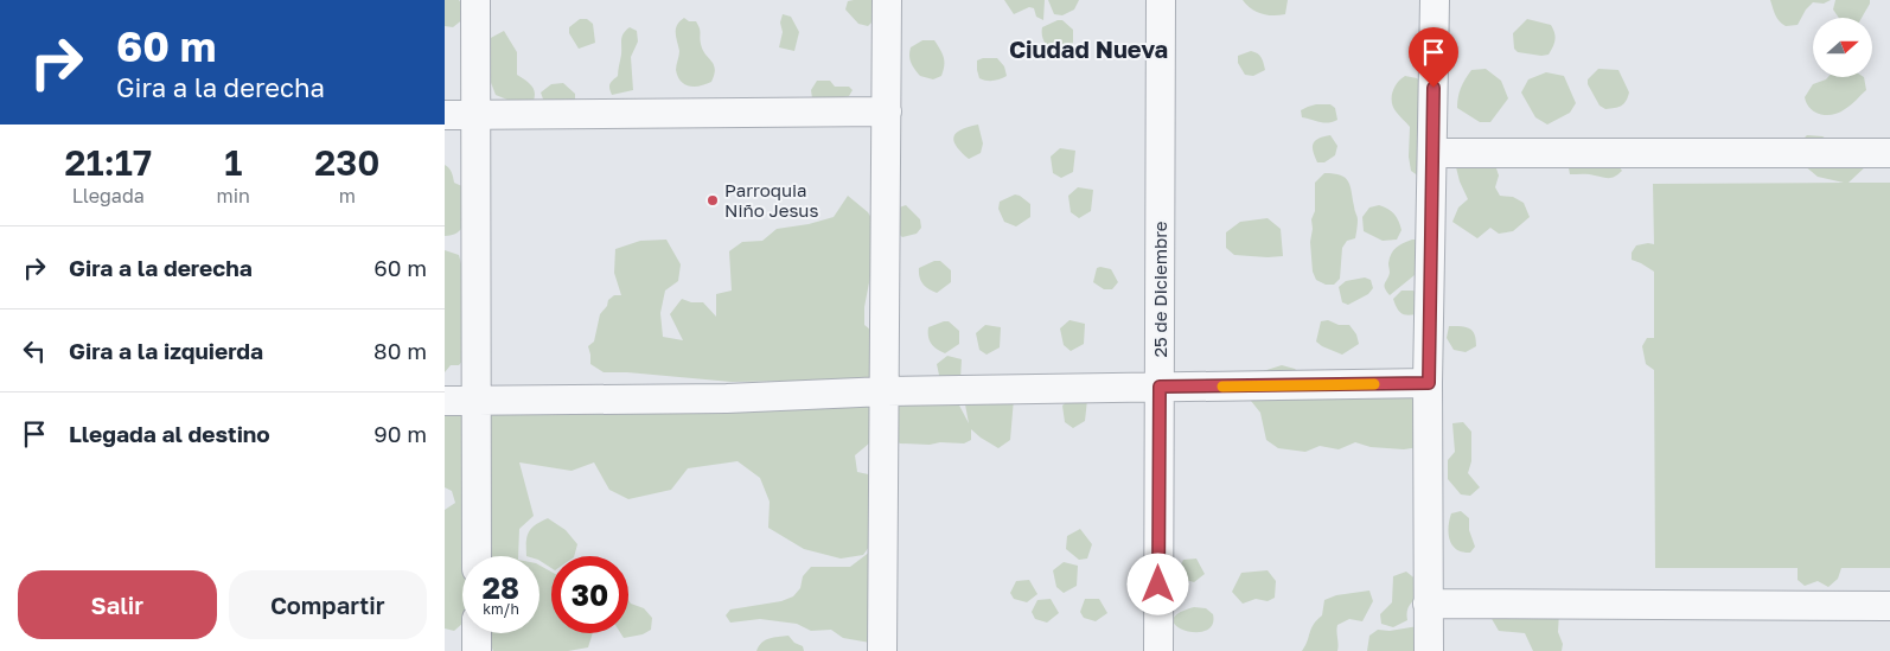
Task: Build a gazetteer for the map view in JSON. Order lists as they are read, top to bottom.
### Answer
{
  "streets": {
    "street": ["25 de Diciembre"]
  },
  "districts": ["Ciudad Nueva"],
  "places": ["Parroquia Niño Jesus"],
  "north": "right",
  "page": {
    "turn": ["60 m", "Gira a la derecha"],
    "eta": [
      "21:17",
      "Llegada",
      "1",
      "min",
      "230",
      "m"
    ],
    "list": [
      {
        "name": "Gira a la derecha",
        "value": "60 m"
      },
      {
        "name": "Gira a la izquierda",
        "value": "80 m"
      },
      {
        "name": "Llegada al destino",
        "value": "90 m"
      }
    ],
    "speed": "28 km/h",
    "limit": "30",
    "buttons": ["Salir", "Compartir"]
  }
}
